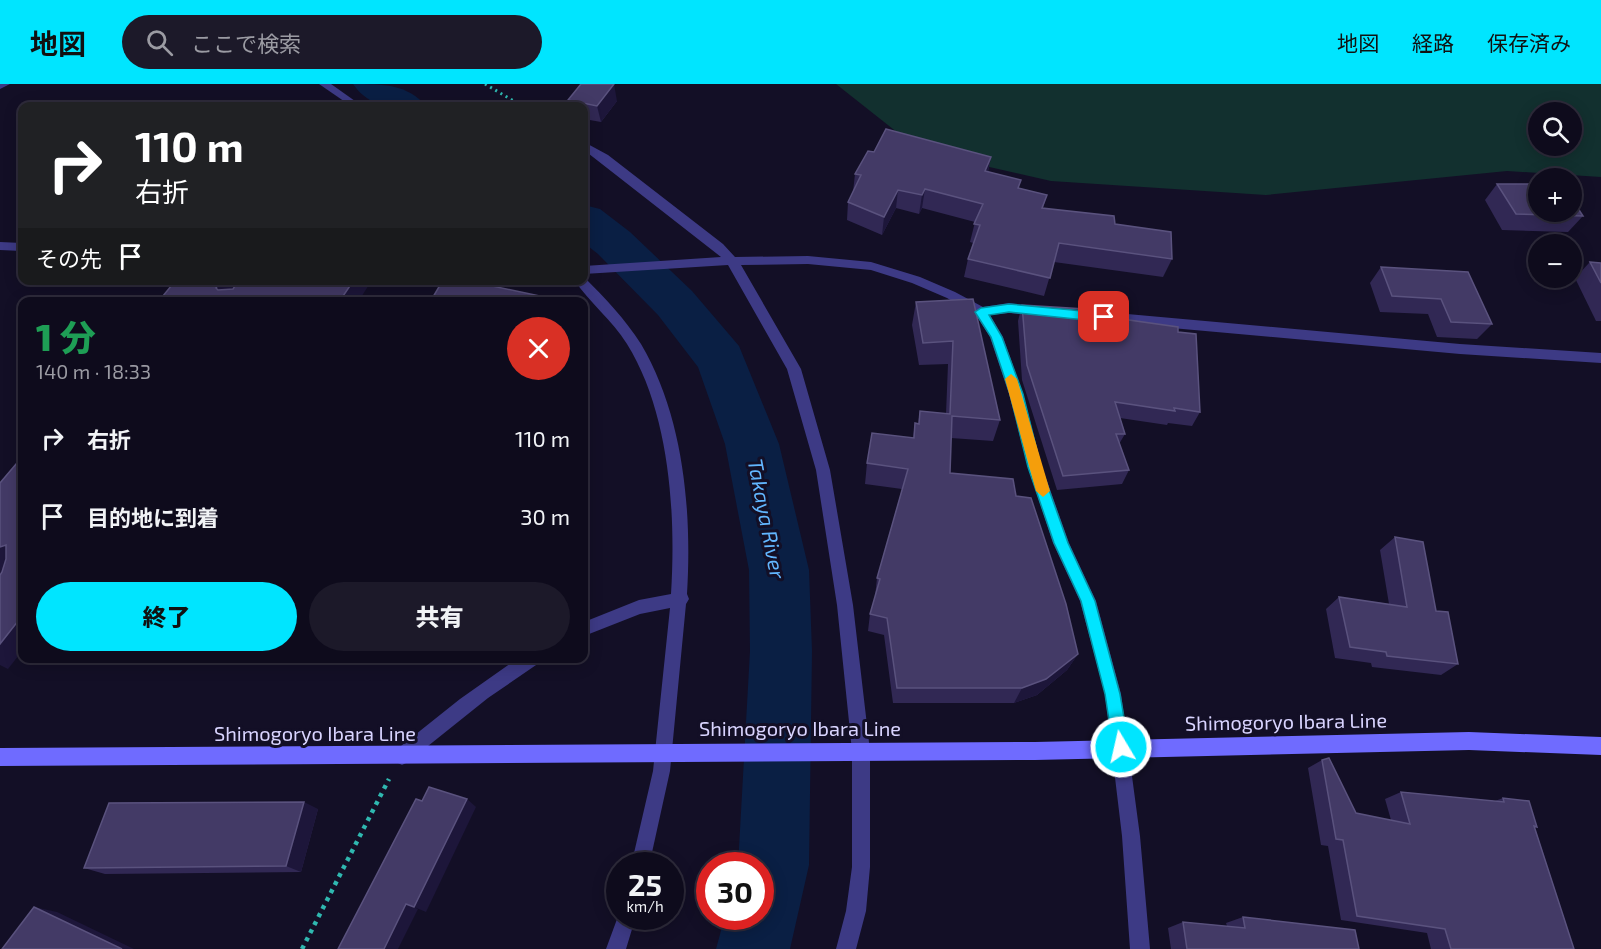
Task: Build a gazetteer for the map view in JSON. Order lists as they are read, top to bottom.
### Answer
{
  "streets": {
    "main road": ["Shimogoryo Ibara Line"]
  },
  "water": ["Takaya River"],
  "page": {
    "header": "地図",
    "search": "ここで検索",
    "nav": ["地図", "経路", "保存済み"],
    "map_buttons": ["+", "−"],
    "turn": ["110 m", "右折"],
    "then": "その先",
    "heading": ["1 分", "140 m · 18:33"],
    "list": [
      {
        "name": "右折",
        "value": "110 m"
      },
      {
        "name": "目的地に到着",
        "value": "30 m"
      }
    ],
    "buttons": ["終了", "共有"],
    "speed": "25 km/h",
    "limit": "30"
  }
}
